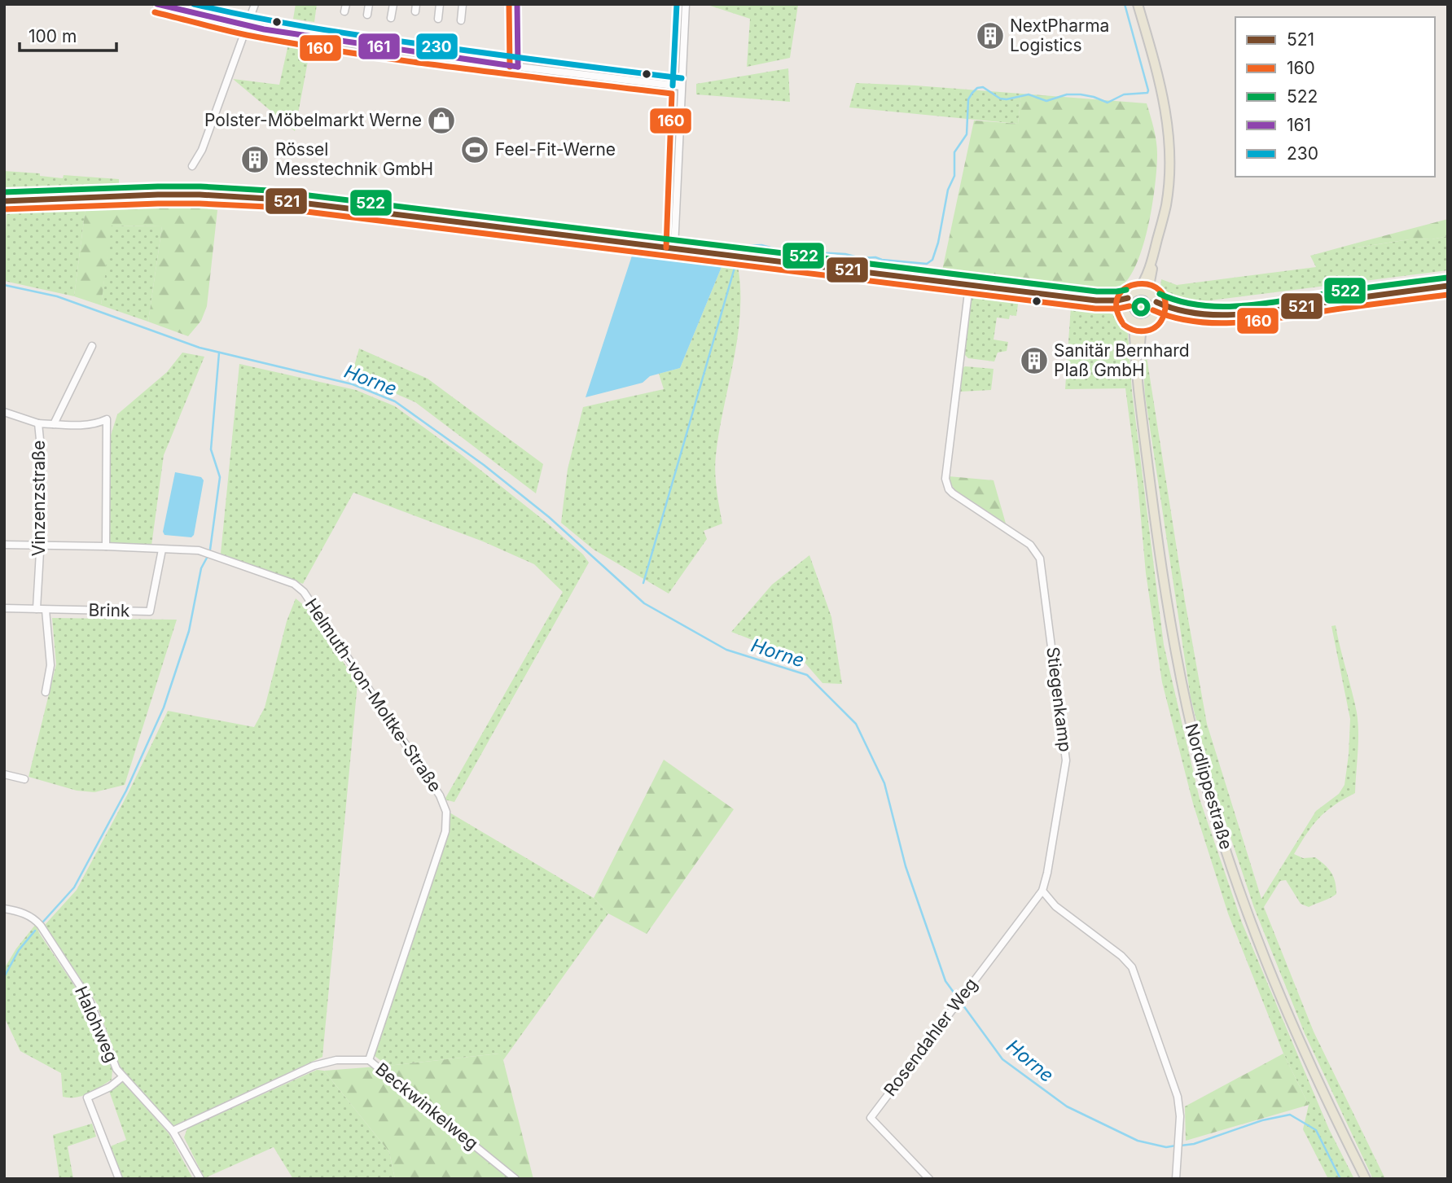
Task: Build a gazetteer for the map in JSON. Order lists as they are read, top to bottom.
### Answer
{
  "streets": {
    "main road": ["Nordlippestraße"],
    "street": [
      "Vinzenzstraße",
      "Brink",
      "Helmuth-von-Moltke-Straße",
      "Stiegenkamp",
      "Halohweg",
      "Rosendahler Weg",
      "Beckwinkelweg"
    ]
  },
  "crossings": [
    ["Vinzenzstraße", "Brink"],
    ["Vinzenzstraße", "Helmuth-von-Moltke-Straße"],
    ["Brink", "Helmuth-von-Moltke-Straße"],
    ["Helmuth-von-Moltke-Straße", "Beckwinkelweg"],
    ["Stiegenkamp", "Rosendahler Weg"],
    ["Halohweg", "Beckwinkelweg"]
  ],
  "water": ["Horne"],
  "places": {
    "building": ["NextPharma Logistics", "Rössel Messtechnik GmbH", "Sanitär Bernhard Plaß GmbH"],
    "shop": ["Polster-Möbelmarkt Werne"],
    "sports": ["Feel-Fit-Werne"]
  },
  "lines": [
    "transit line 160",
    "transit line 161",
    "transit line 230",
    "transit line 522",
    "transit line 521"
  ],
  "legend": [
    "521",
    "160",
    "522",
    "161",
    "230"
  ],
  "scale_bar": "100 m"
}
